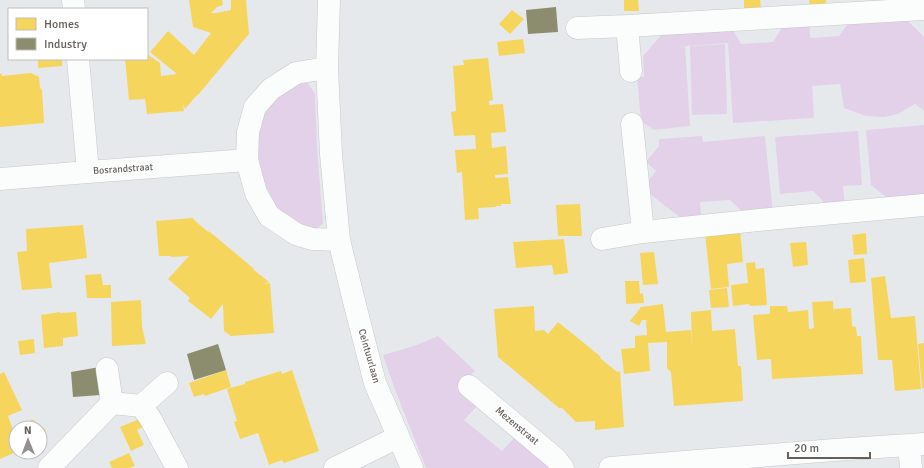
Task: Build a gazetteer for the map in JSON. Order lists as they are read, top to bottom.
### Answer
{
  "streets": {
    "street": ["Bosrandstraat", "Ceintuurlaan", "Mezenstraat"]
  },
  "legend": ["Homes", "Industry"],
  "scale_bar": "20 m",
  "north": "top"
}
